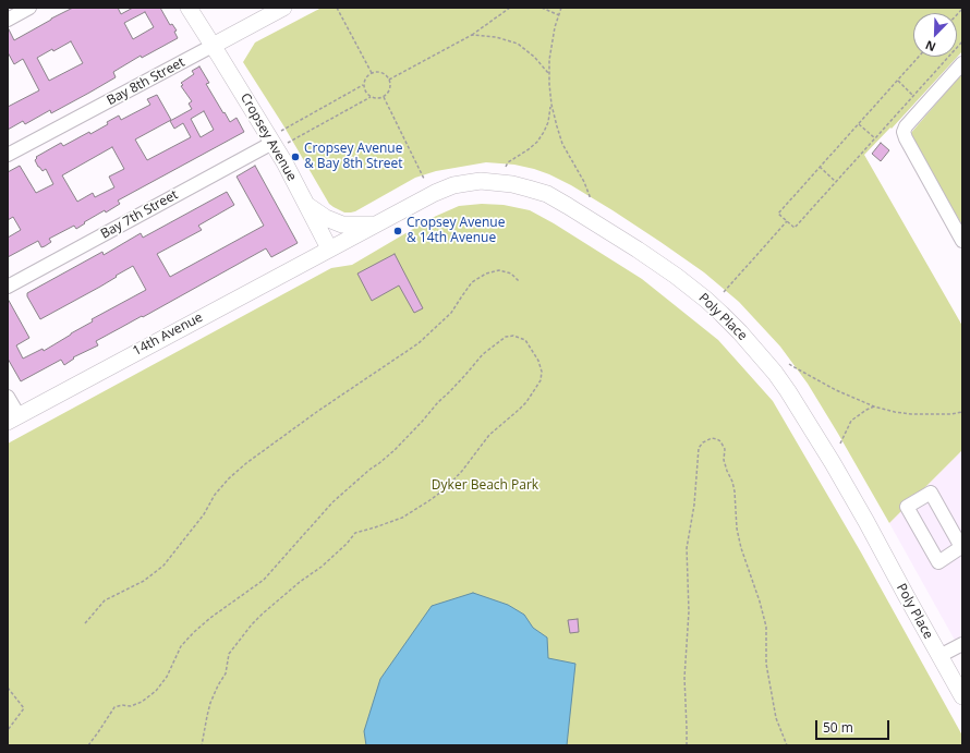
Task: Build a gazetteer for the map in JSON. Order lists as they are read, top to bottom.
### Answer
{
  "streets": {
    "main road": [
      "Bay 8th Street",
      "Cropsey Avenue",
      "Poly Place",
      "14th Avenue"
    ],
    "street": ["Bay 7th Street"]
  },
  "crossings": [
    ["Bay 8th Street", "Cropsey Avenue"],
    ["Cropsey Avenue", "Bay 7th Street"],
    ["Cropsey Avenue", "Poly Place"],
    ["Cropsey Avenue", "14th Avenue"],
    ["Poly Place", "14th Avenue"]
  ],
  "parks": ["Dyker Beach Park"],
  "places": ["Cropsey Avenue & Bay 8th Street", "Cropsey Avenue & 14th Avenue"],
  "scale_bar": "50 m",
  "north": "bottom left"
}
